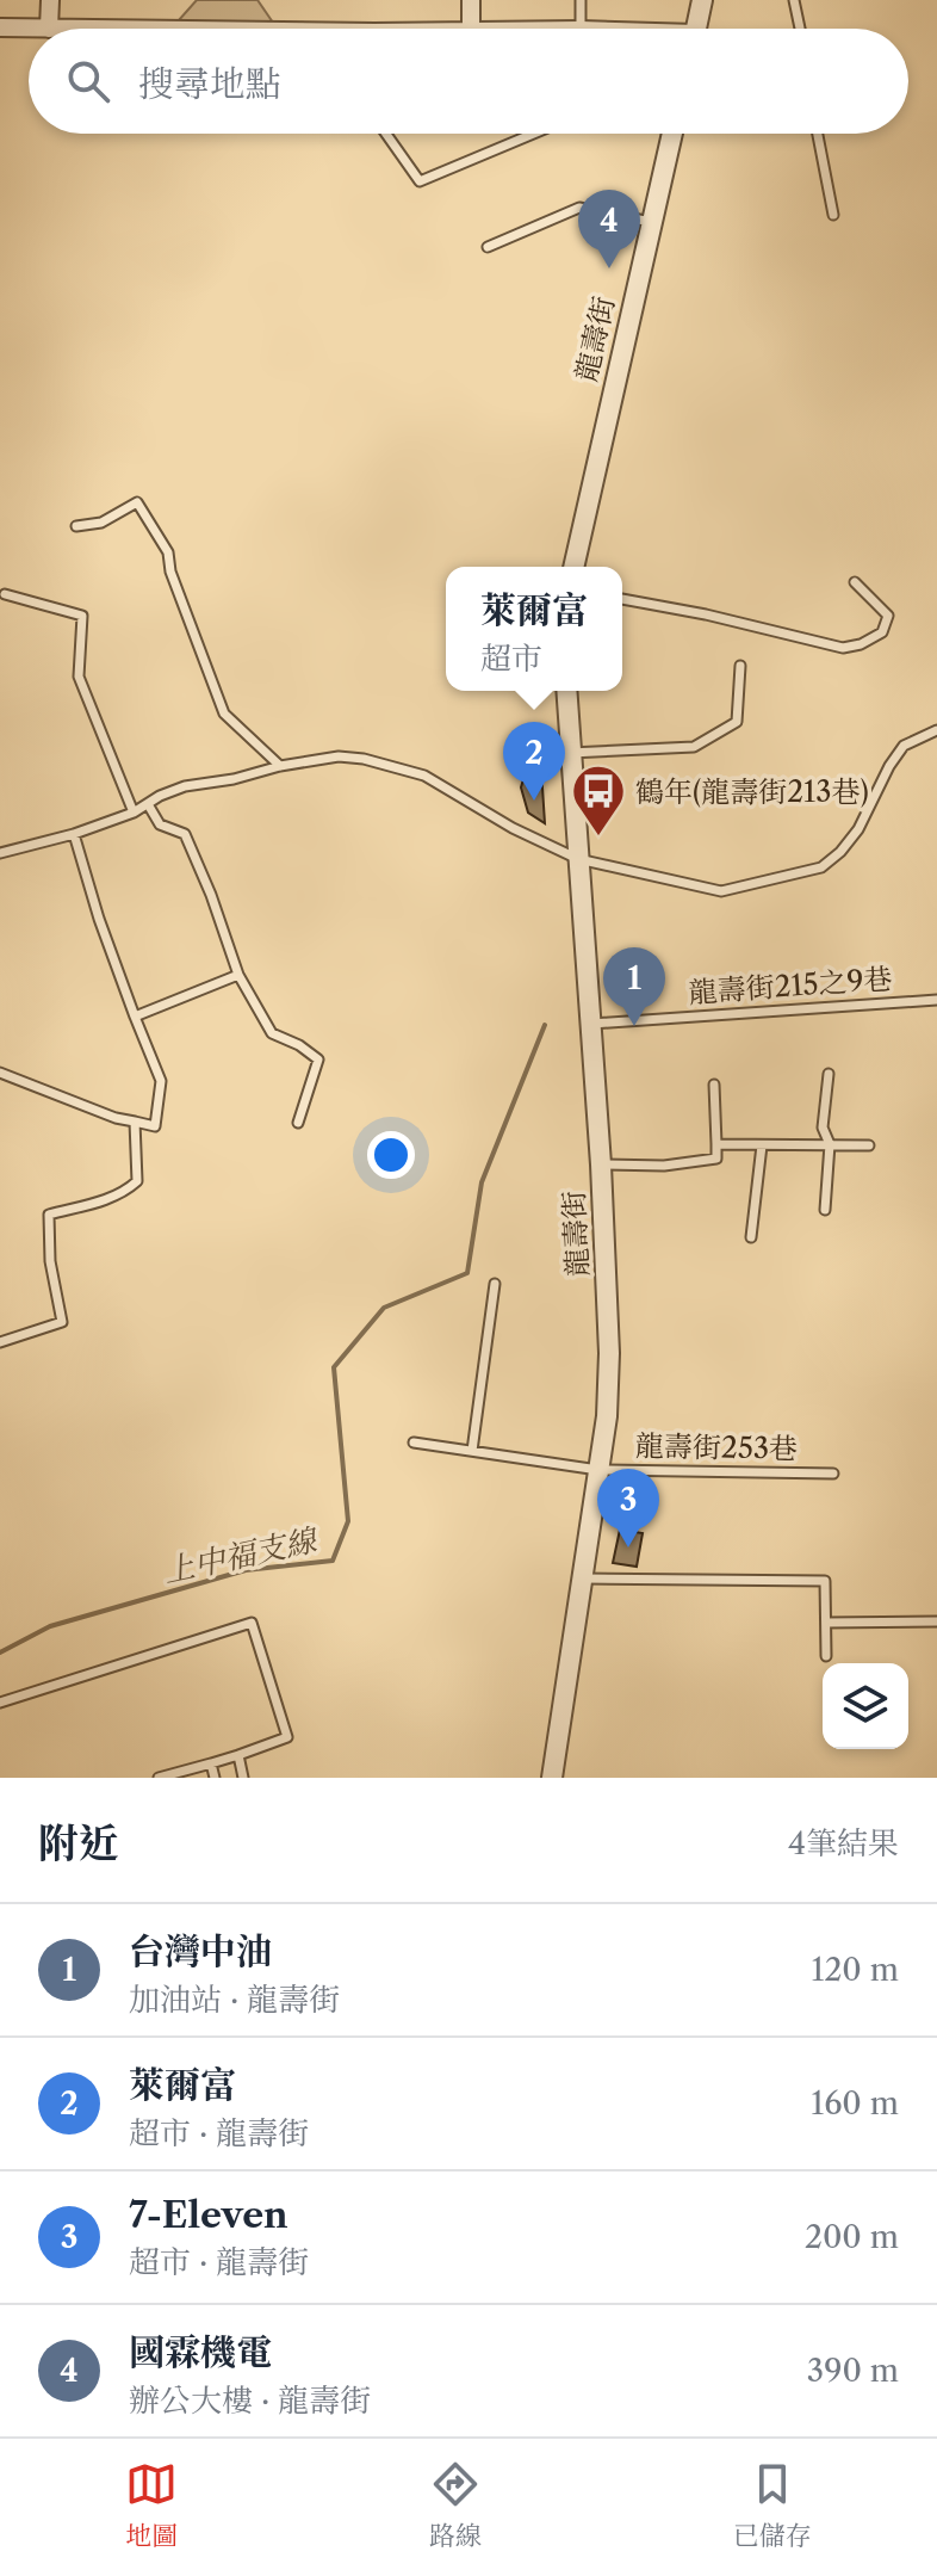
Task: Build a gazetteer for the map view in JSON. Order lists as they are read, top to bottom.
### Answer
{
  "streets": {
    "street": ["龍壽街"],
    "lane": ["龍壽街215之9巷", "龍壽街253巷"]
  },
  "crossings": [
    ["龍壽街", "龍壽街215之9巷"],
    ["龍壽街", "龍壽街253巷"]
  ],
  "water": ["上中福支線"],
  "places": {
    "bus stop": ["鶴年(龍壽街213巷)"]
  },
  "page": {
    "search": "搜尋地點",
    "pins": [
      "4",
      "2",
      "1",
      "3"
    ],
    "popup": ["萊爾富", "超市"],
    "heading": ["附近", "4筆結果"],
    "list": [
      {
        "mark": "1",
        "name": "台灣中油",
        "note": "加油站 · 龍壽街",
        "value": "120 m"
      },
      {
        "mark": "2",
        "name": "萊爾富",
        "note": "超市 · 龍壽街",
        "value": "160 m"
      },
      {
        "mark": "3",
        "name": "7-Eleven",
        "note": "超市 · 龍壽街",
        "value": "200 m"
      },
      {
        "mark": "4",
        "name": "國霖機電",
        "note": "辦公大樓 · 龍壽街",
        "value": "390 m"
      }
    ],
    "nav": ["地圖", "路線", "已儲存"]
  }
}
